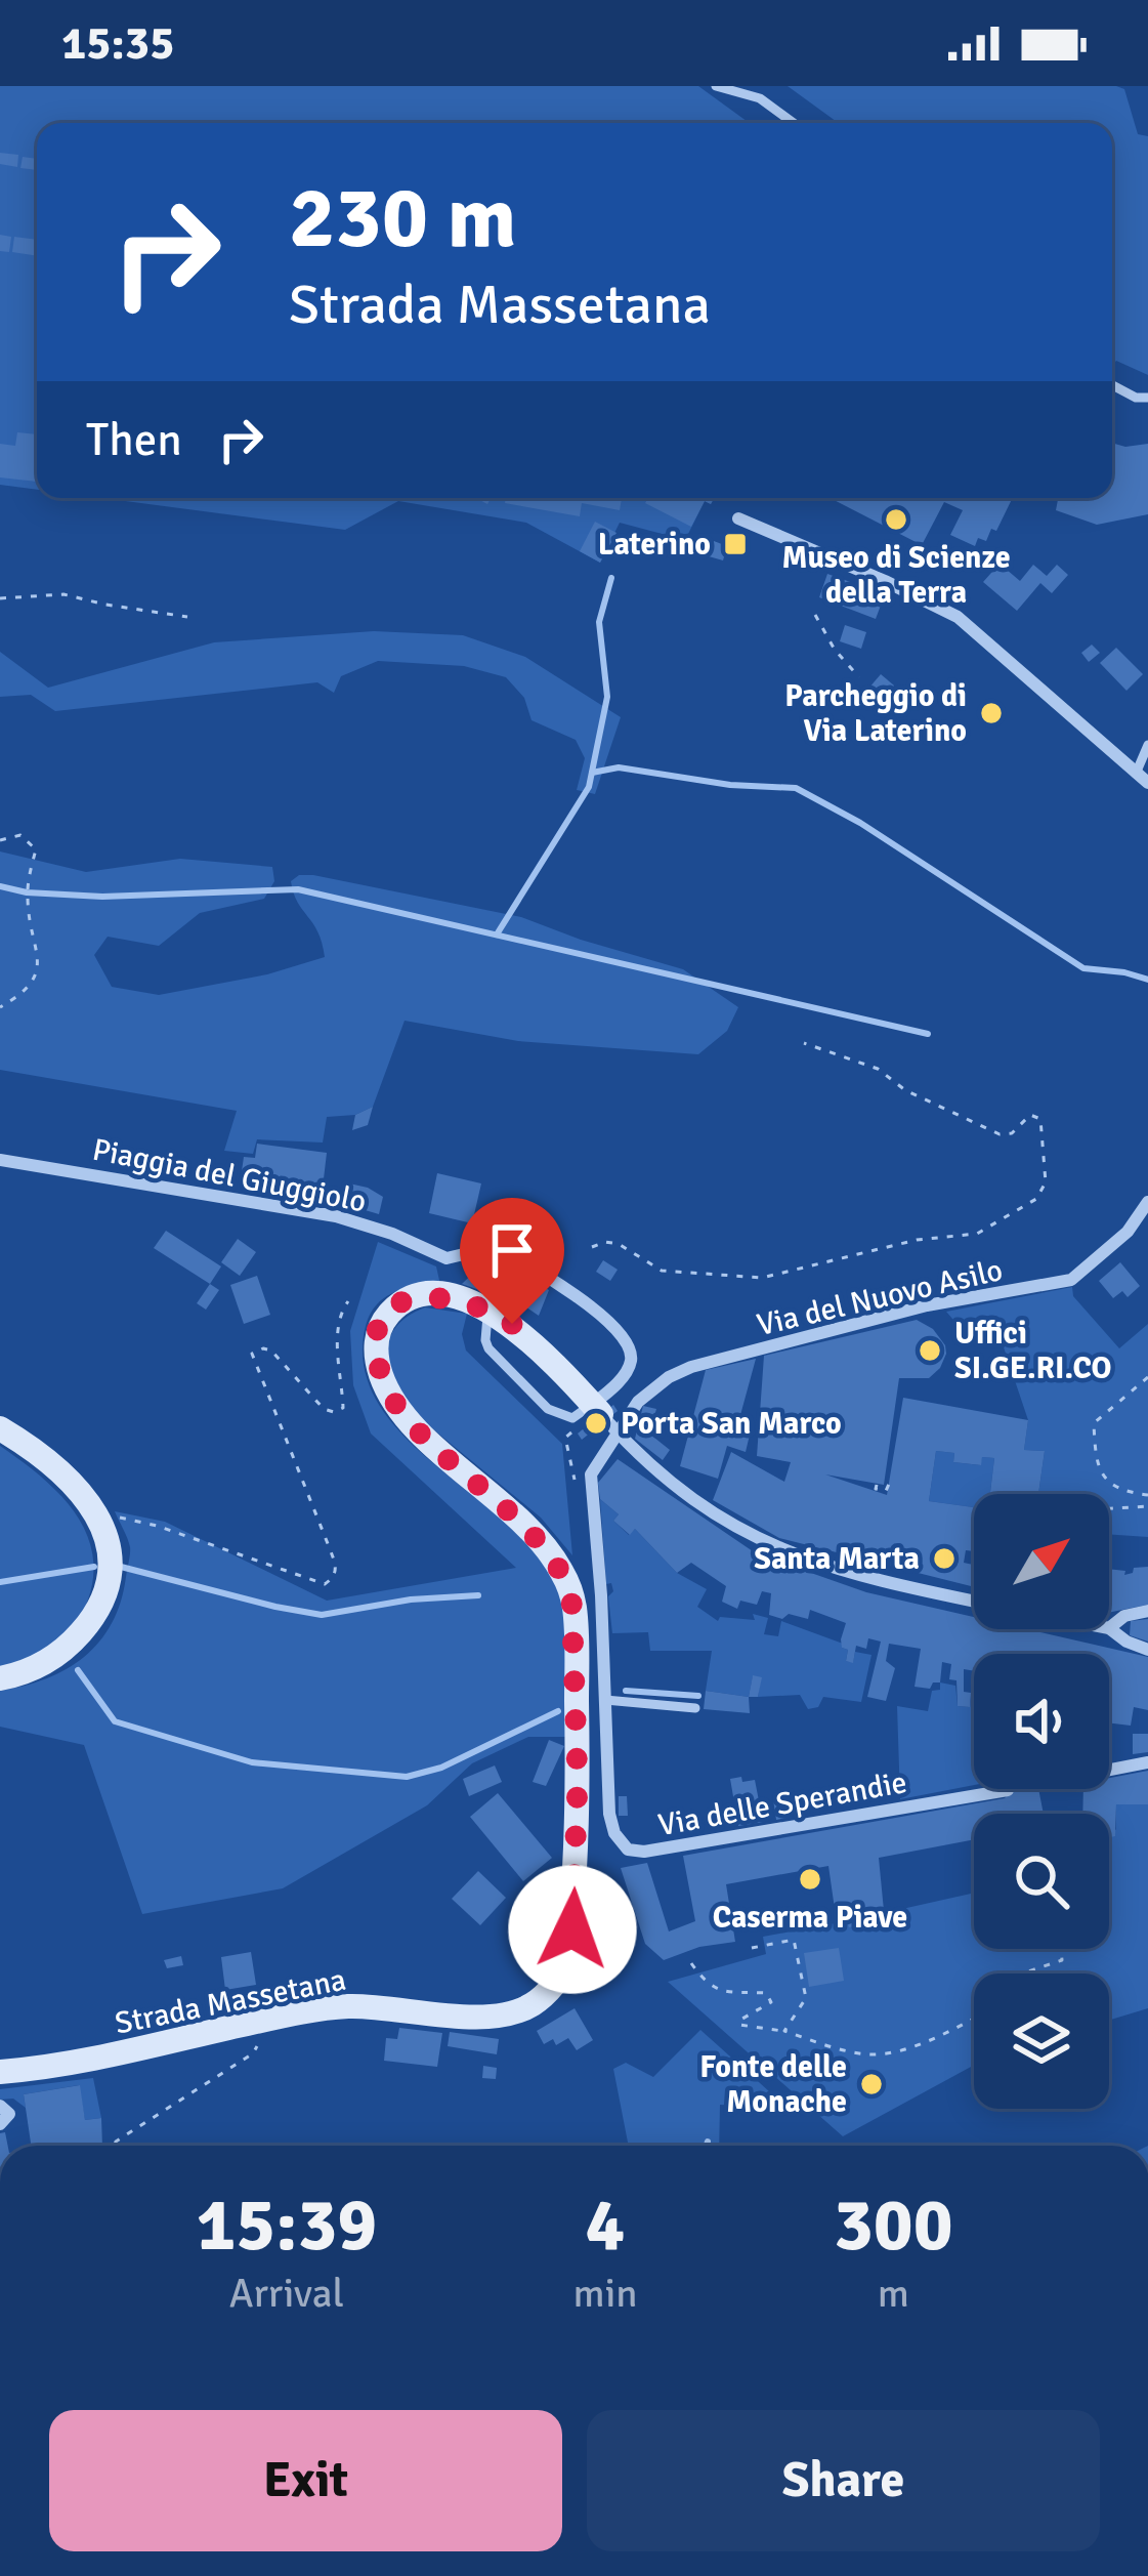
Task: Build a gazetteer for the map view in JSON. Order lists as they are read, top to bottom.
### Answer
{
  "streets": {
    "street": [
      "Piaggia del Giuggiolo",
      "Via del Nuovo Asilo",
      "Via delle Sperandie",
      "Strada Massetana"
    ]
  },
  "crossings": [
    ["Piaggia del Giuggiolo", "Via del Nuovo Asilo"],
    ["Piaggia del Giuggiolo", "Via delle Sperandie"],
    ["Piaggia del Giuggiolo", "Strada Massetana"],
    ["Via del Nuovo Asilo", "Via delle Sperandie"],
    ["Via del Nuovo Asilo", "Strada Massetana"],
    ["Via delle Sperandie", "Strada Massetana"]
  ],
  "places": {
    "other": [
      "Museo di Scienze della Terra",
      "Parcheggio di Via Laterino",
      "Uffici SI.GE.RI.CO",
      "Porta San Marco",
      "Santa Marta",
      "Caserma Piave",
      "Fonte delle Monache"
    ],
    "transit": ["Laterino"]
  },
  "north": "top right",
  "page": {
    "status": "15:35",
    "turn": ["230 m", "Strada Massetana"],
    "then": "Then",
    "eta": [
      "15:39",
      "Arrival",
      "4",
      "min",
      "300",
      "m"
    ],
    "buttons": ["Exit", "Share"]
  }
}
